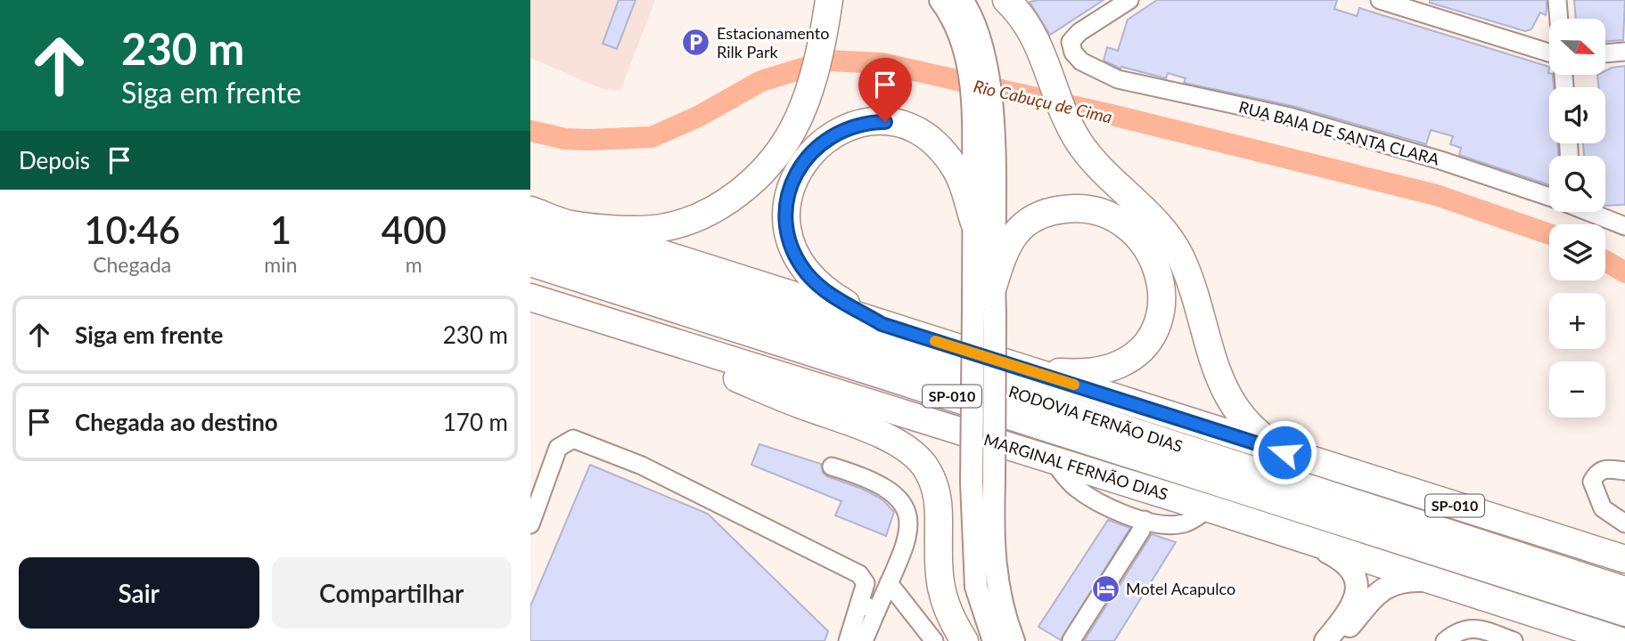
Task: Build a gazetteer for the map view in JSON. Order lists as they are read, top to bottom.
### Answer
{
  "streets": {
    "highway": ["SP-010", "RODOVIA FERNÃO DIAS", "MARGINAL FERNÃO DIAS"],
    "street": ["RUA BAIA DE SANTA CLARA"]
  },
  "water": ["Rio Cabuçu de Cima"],
  "places": {
    "parking": ["Estacionamento Rilk Park"],
    "hotel": ["Motel Acapulco"]
  },
  "north": "right",
  "page": {
    "turn": ["230 m", "Siga em frente"],
    "map_buttons": ["+", "−"],
    "then": "Depois",
    "eta": [
      "10:46",
      "Chegada",
      "1",
      "min",
      "400",
      "m"
    ],
    "list": [
      {
        "name": "Siga em frente",
        "value": "230 m"
      },
      {
        "name": "Chegada ao destino",
        "value": "170 m"
      }
    ],
    "buttons": ["Sair", "Compartilhar"]
  }
}
